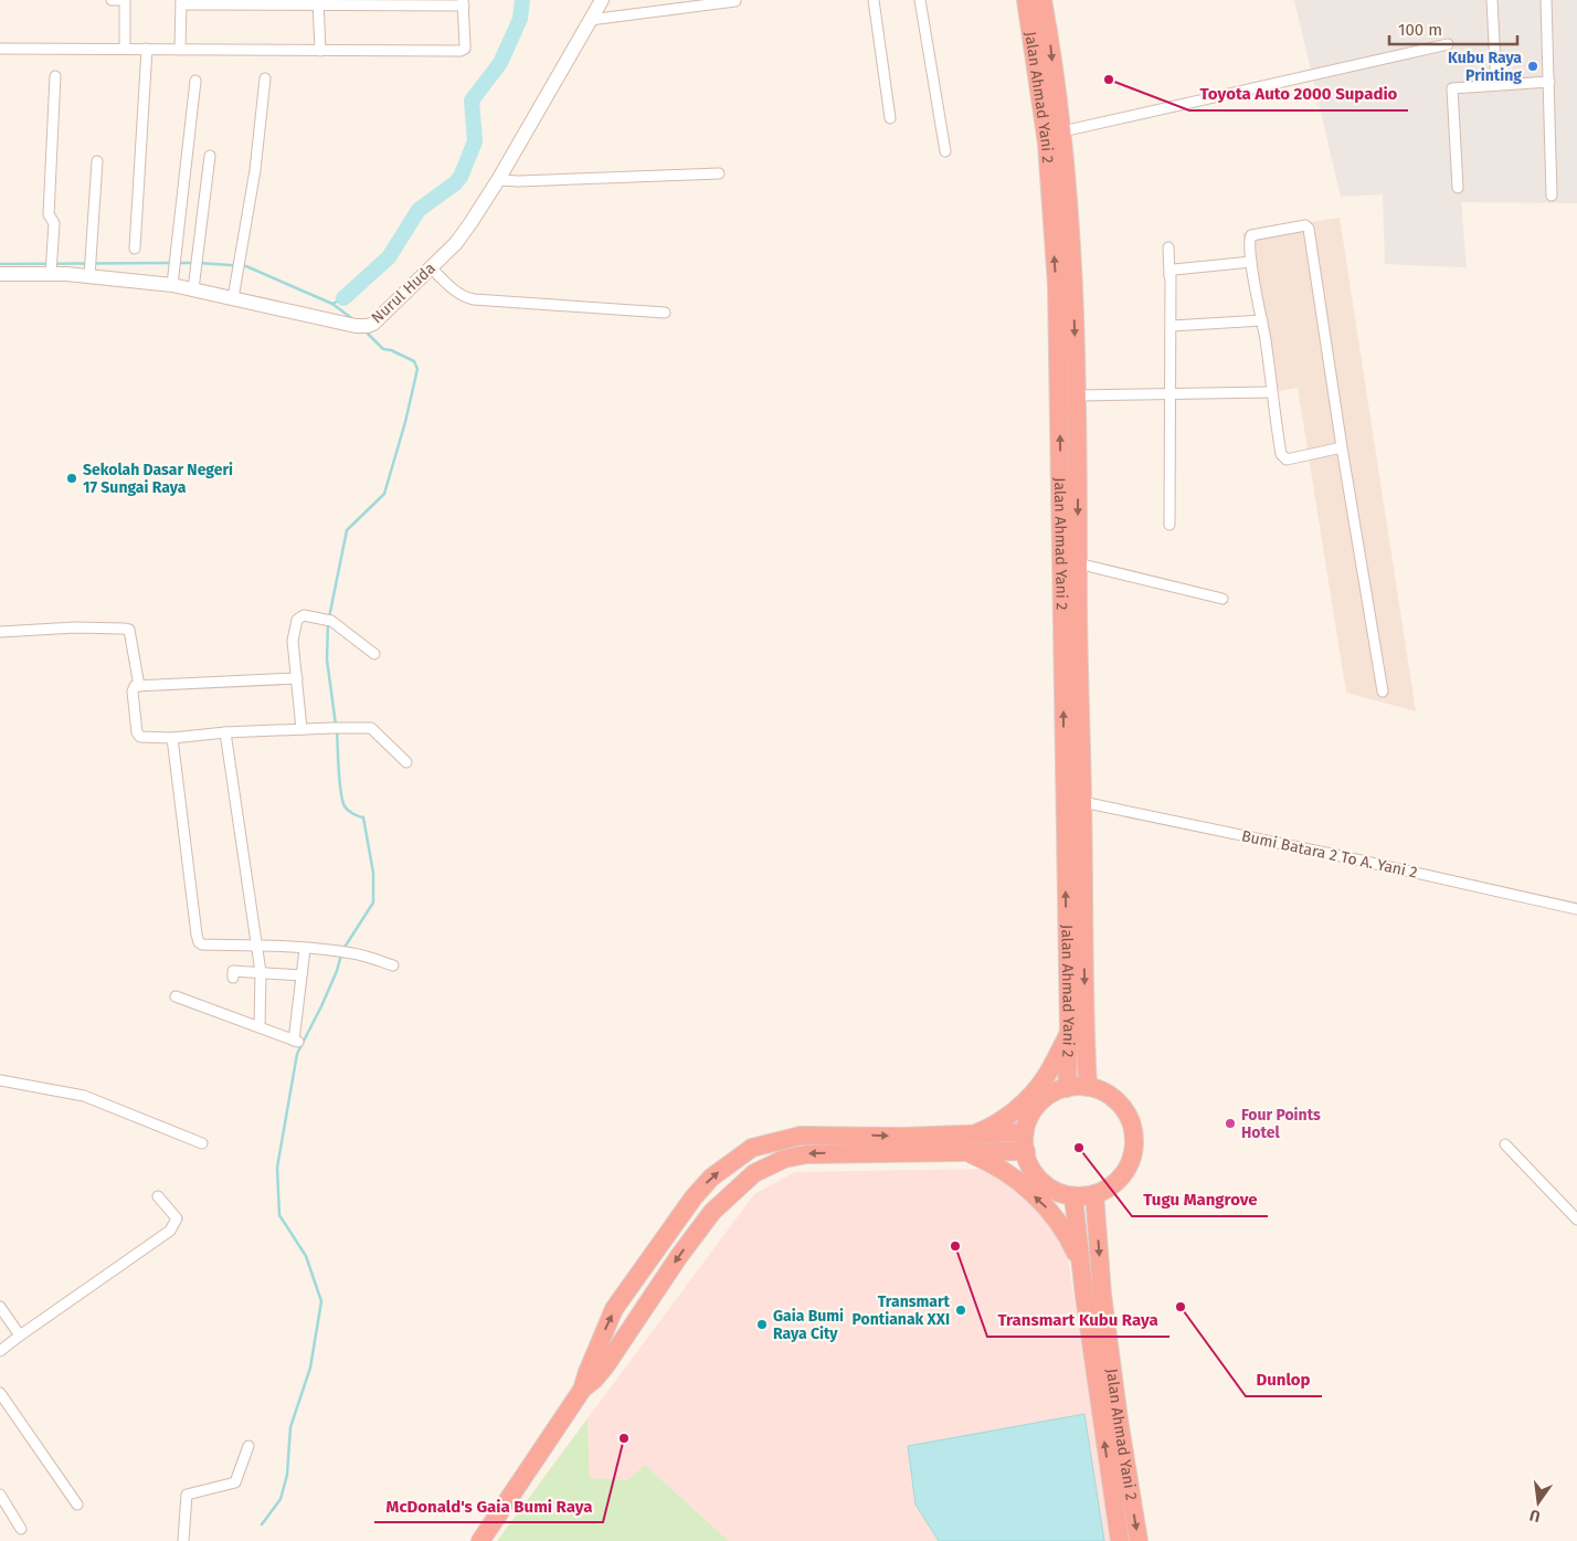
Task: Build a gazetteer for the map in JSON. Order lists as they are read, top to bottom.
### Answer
{
  "streets": {
    "highway": ["Jalan Ahmad Yani 2"],
    "street": ["Nurul Huda", "Bumi Batara 2 To A. Yani 2"]
  },
  "crossings": [
    ["Jalan Ahmad Yani 2", "Bumi Batara 2 To A. Yani 2"]
  ],
  "places": [
    "Kubu Raya Printing",
    "Toyota Auto 2000 Supadio",
    "Sekolah Dasar Negeri 17 Sungai Raya",
    "Four Points Hotel",
    "Tugu Mangrove",
    "Transmart Kubu Raya",
    "Dunlop",
    "Transmart Pontianak XXI",
    "Gaia Bumi Raya City",
    "McDonald's Gaia Bumi Raya"
  ],
  "scale_bar": "100 m",
  "north": "bottom"
}
